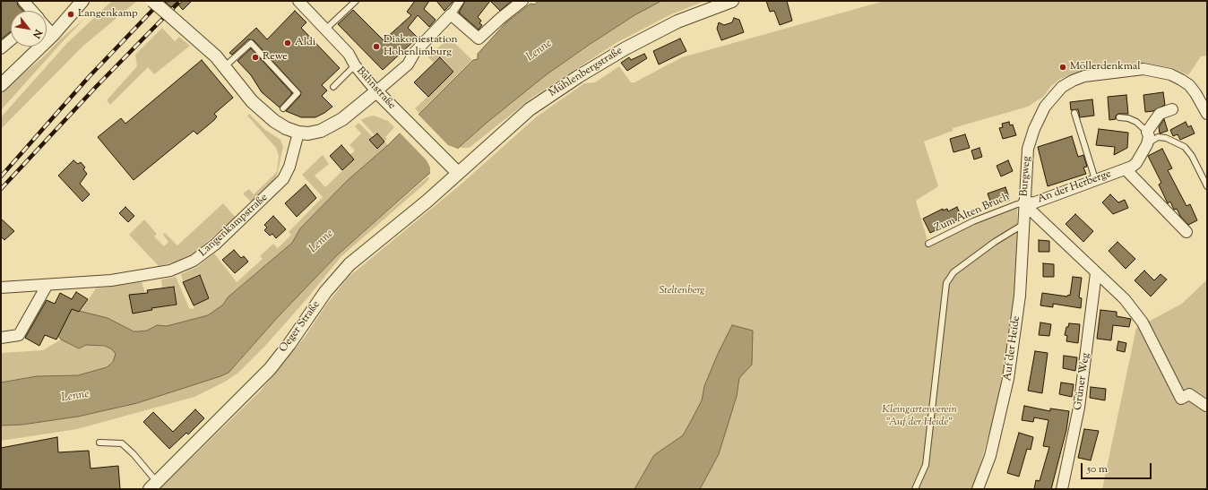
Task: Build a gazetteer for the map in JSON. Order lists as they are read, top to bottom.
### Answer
{
  "streets": {
    "street": [
      "Mühlenbergstraße",
      "Bahnstraße",
      "Burgweg",
      "An der Herberge",
      "Langenkampstraße",
      "Oeger Straße",
      "Auf der Heide",
      "Grüner Weg"
    ],
    "lane": ["Zum Alten Bruch"]
  },
  "crossings": [
    ["Mühlenbergstraße", "Bahnstraße"],
    ["Mühlenbergstraße", "Oeger Straße"],
    ["Bahnstraße", "Oeger Straße"],
    ["Burgweg", "An der Herberge"],
    ["Burgweg", "Zum Alten Bruch"],
    ["Burgweg", "Auf der Heide"],
    ["Burgweg", "Grüner Weg"],
    ["An der Herberge", "Zum Alten Bruch"],
    ["An der Herberge", "Auf der Heide"],
    ["Zum Alten Bruch", "Auf der Heide"]
  ],
  "water": ["Lenne"],
  "parks": ["Steltenberg", "Kleingartenverein \"Auf der Heide\""],
  "places": [
    "Langenkamp",
    "Aldi",
    "Diakoniestation Hohenlimburg",
    "Rewe",
    "Möllerdenkmal"
  ],
  "scale_bar": "50 m",
  "north": "bottom right"
}
